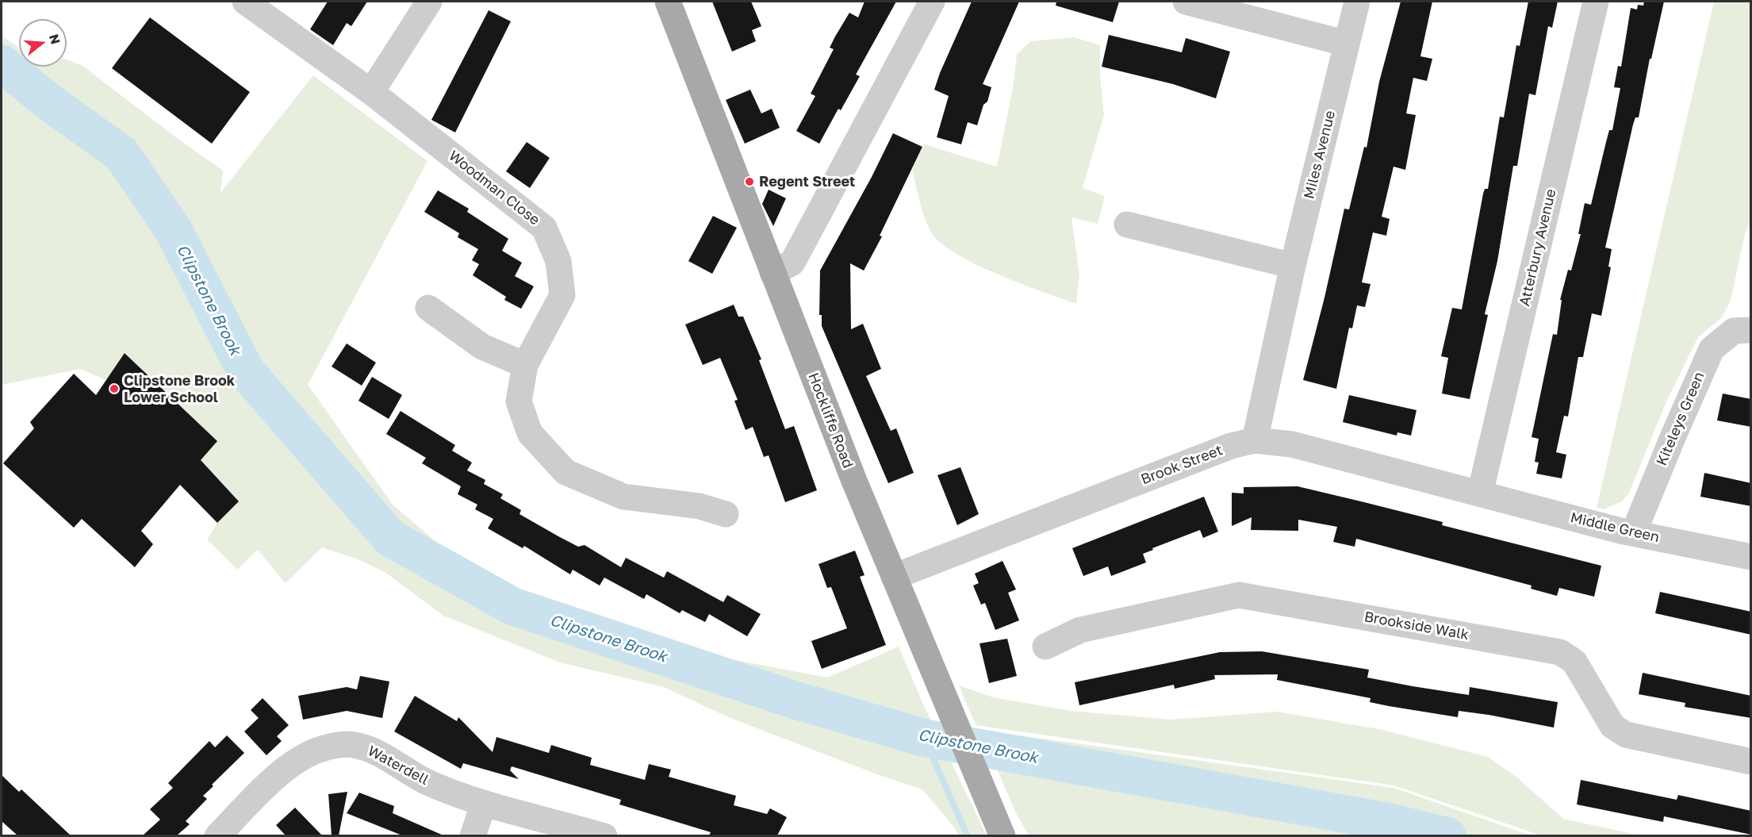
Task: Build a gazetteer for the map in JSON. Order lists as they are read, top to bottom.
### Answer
{
  "streets": {
    "main road": ["Hockliffe Road"],
    "street": [
      "Miles Avenue",
      "Woodman Close",
      "Atterbury Avenue",
      "Kiteleys Green",
      "Brook Street",
      "Middle Green",
      "Brookside Walk",
      "Waterdell"
    ]
  },
  "crossings": [
    ["Miles Avenue", "Brook Street"],
    ["Atterbury Avenue", "Brook Street"],
    ["Atterbury Avenue", "Middle Green"],
    ["Kiteleys Green", "Middle Green"],
    ["Hockliffe Road", "Brook Street"],
    ["Brook Street", "Middle Green"]
  ],
  "water": ["Clipstone Brook"],
  "places": ["Regent Street", "Clipstone Brook Lower School"],
  "north": "right"
}
